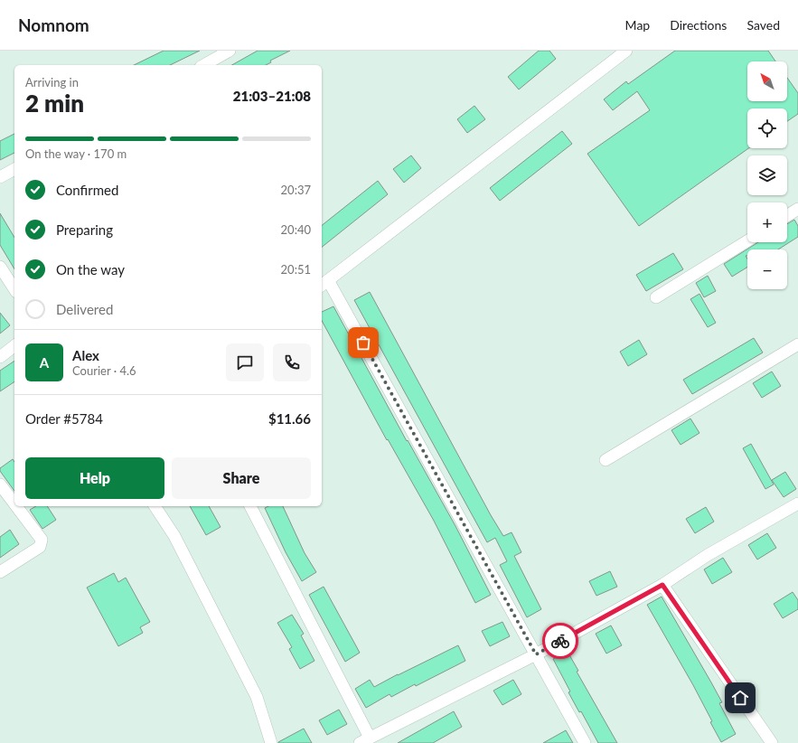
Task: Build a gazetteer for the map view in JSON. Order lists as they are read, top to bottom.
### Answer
{
  "north": "top left",
  "page": {
    "header": "Nomnom",
    "nav": ["Map", "Directions", "Saved"],
    "map_buttons": ["+", "−"],
    "heading": ["2 min", "Arriving in", "21:03–21:08"],
    "panel": [
      "Alex",
      "Courier · 4.6",
      "Order #5784",
      "$11.66"
    ],
    "bar": "On the way · 170 m",
    "list": [
      ["Confirmed", "20:37"],
      ["Preparing", "20:40"],
      ["On the way", "20:51"],
      "Delivered"
    ],
    "round": "A",
    "buttons": ["Help", "Share"]
  }
}
